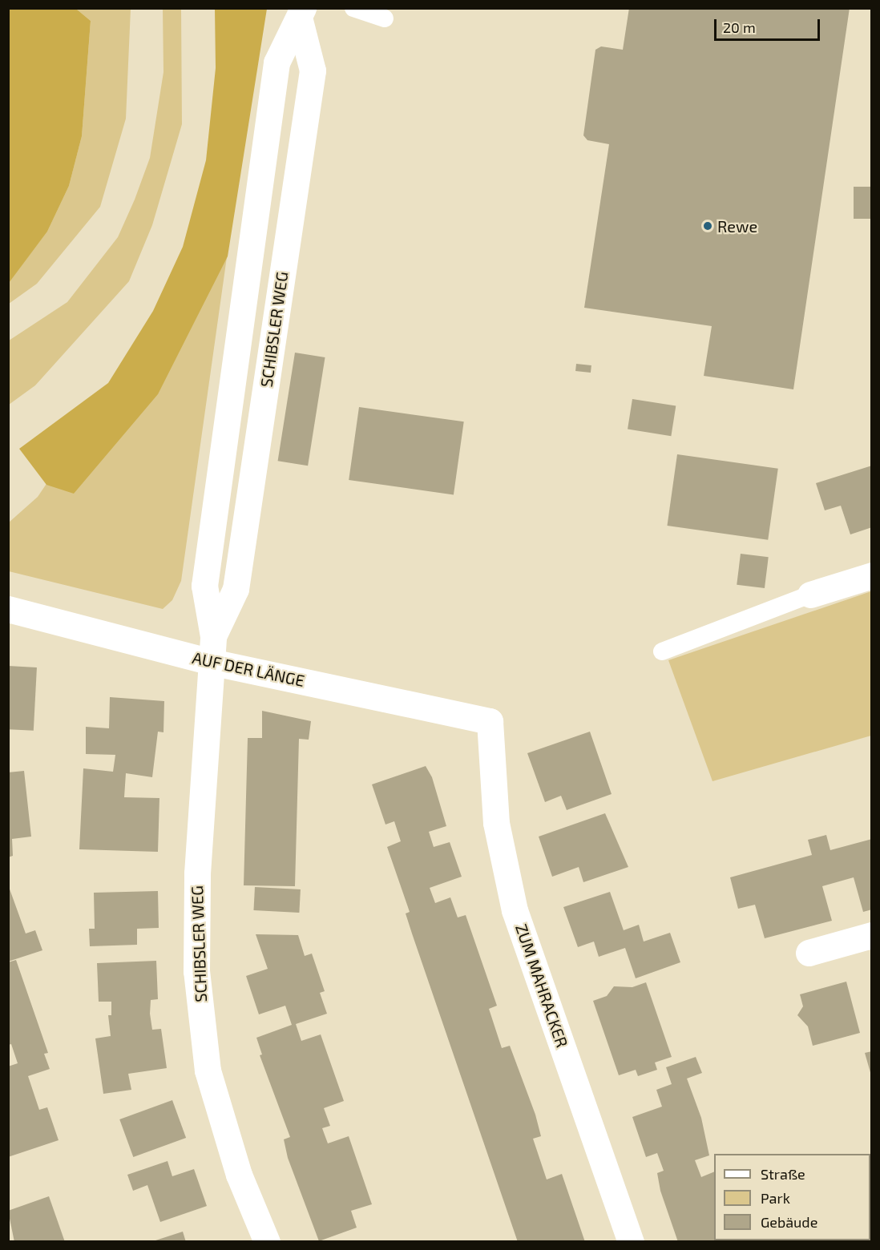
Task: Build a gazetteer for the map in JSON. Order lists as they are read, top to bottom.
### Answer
{
  "streets": {
    "street": ["SCHIBSLER WEG", "AUF DER LÄNGE", "ZUM MAHRACKER"]
  },
  "crossings": [
    ["SCHIBSLER WEG", "AUF DER LÄNGE"],
    ["AUF DER LÄNGE", "ZUM MAHRACKER"]
  ],
  "places": ["Rewe"],
  "legend": ["Straße", "Park", "Gebäude"],
  "scale_bar": "20 m"
}
